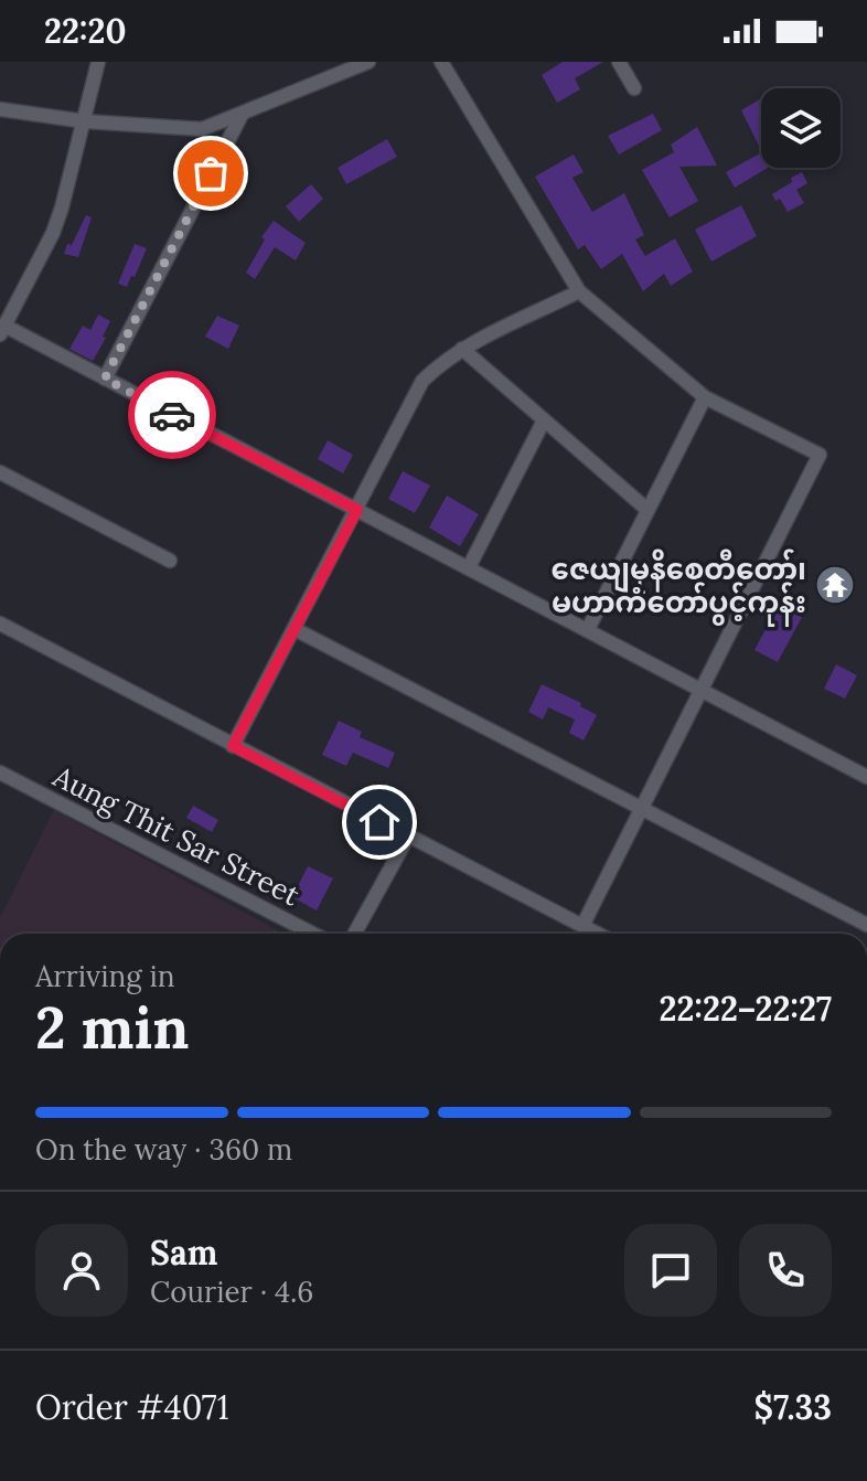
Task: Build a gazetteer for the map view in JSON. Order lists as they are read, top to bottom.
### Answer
{
  "streets": {
    "street": ["Aung Thit Sar Street"]
  },
  "places": {
    "temple": ["ဇေယျမုနိစေတီတော်၊ မဟာကံတော်ပွင့်ကုန်း"]
  },
  "page": {
    "status": "22:20",
    "heading": ["2 min", "Arriving in", "22:22–22:27"],
    "panel": [
      "Sam",
      "Courier · 4.6",
      "Order #4071",
      "$7.33"
    ],
    "bar": "On the way · 360 m"
  }
}
